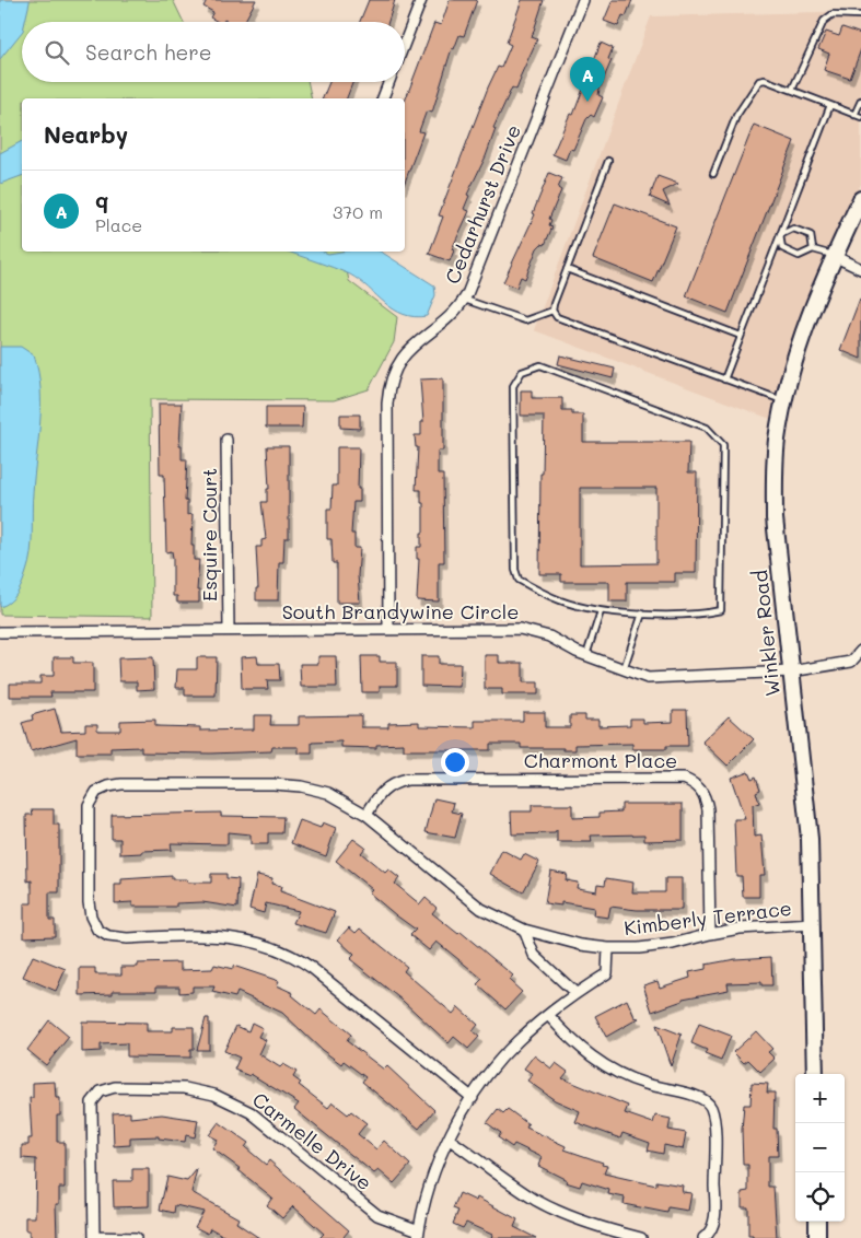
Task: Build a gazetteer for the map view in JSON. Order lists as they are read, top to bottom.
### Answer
{
  "streets": {
    "street": [
      "Cedarhurst Drive",
      "Esquire Court",
      "South Brandywine Circle",
      "Winkler Road",
      "Charmont Place",
      "Kimberly Terrace",
      "Carmelle Drive"
    ]
  },
  "crossings": [
    ["Cedarhurst Drive", "South Brandywine Circle"],
    ["Esquire Court", "South Brandywine Circle"],
    ["South Brandywine Circle", "Winkler Road"],
    ["Winkler Road", "Kimberly Terrace"],
    ["Charmont Place", "Kimberly Terrace"],
    ["Kimberly Terrace", "Carmelle Drive"]
  ],
  "page": {
    "search": "Search here",
    "pins": "A",
    "heading": "Nearby",
    "list": [
      {
        "mark": "A",
        "name": "q",
        "note": "Place",
        "value": "370 m"
      }
    ],
    "map_buttons": ["+", "−"]
  }
}
